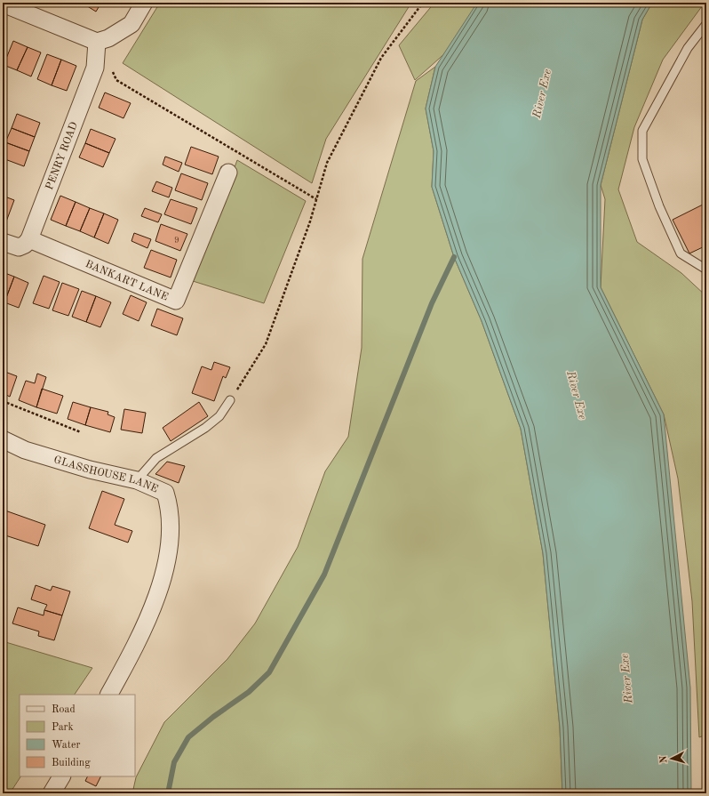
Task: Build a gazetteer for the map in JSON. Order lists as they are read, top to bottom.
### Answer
{
  "streets": {
    "street": ["PENRY ROAD", "BANKART LANE", "GLASSHOUSE LANE"]
  },
  "crossings": [
    ["PENRY ROAD", "BANKART LANE"]
  ],
  "water": ["River Exe"],
  "house_numbers": ["9"],
  "legend": [
    "Road",
    "Park",
    "Water",
    "Building"
  ],
  "north": "left"
}
